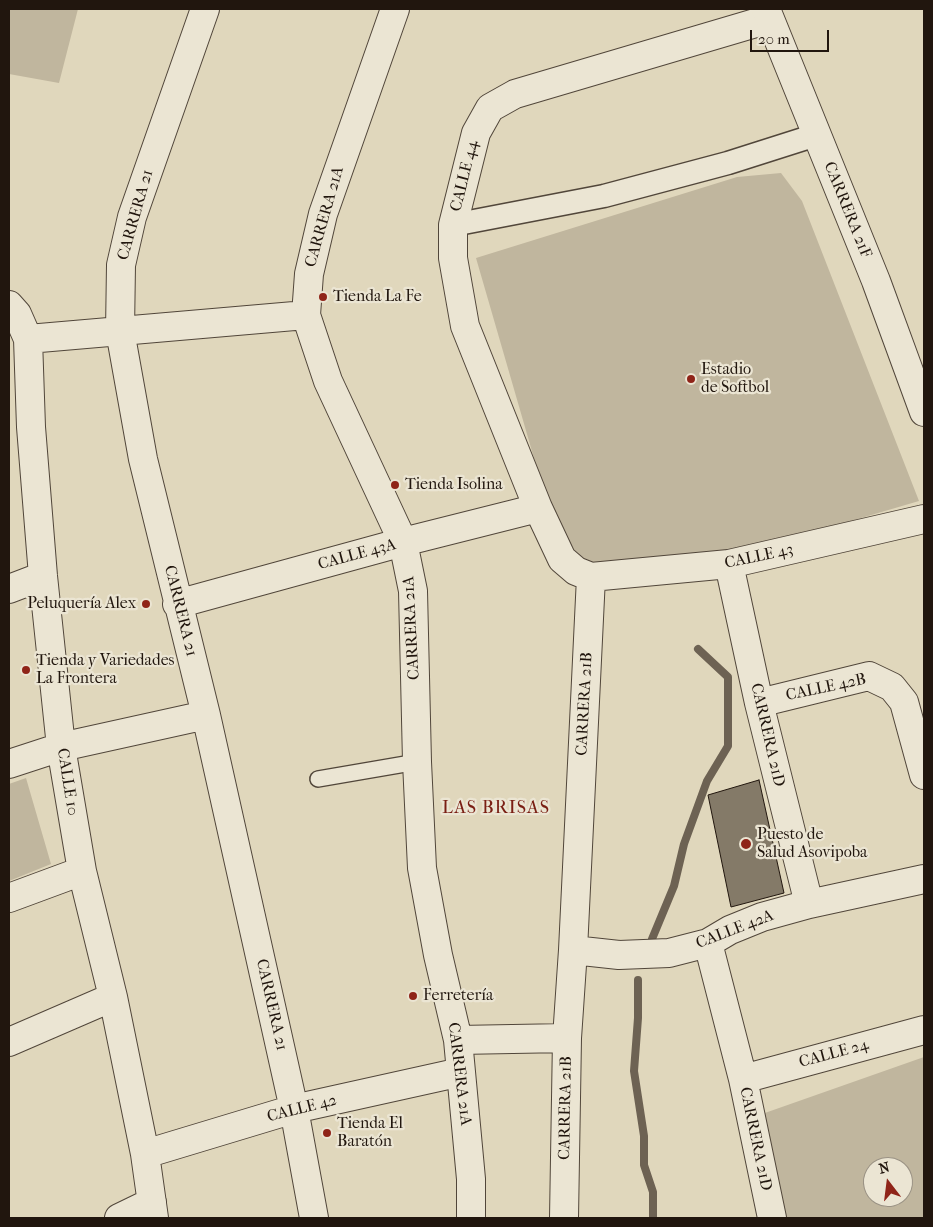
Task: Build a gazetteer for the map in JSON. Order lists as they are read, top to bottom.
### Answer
{
  "streets": {
    "street": [
      "CALLE 44",
      "CARRERA 21F",
      "CARRERA 21",
      "CARRERA 21A",
      "CALLE 43A",
      "CALLE 43",
      "CALLE 42B",
      "CARRERA 21B",
      "CARRERA 21D",
      "CALLE 10",
      "CALLE 42A",
      "CALLE 24",
      "CALLE 42"
    ]
  },
  "crossings": [
    ["CALLE 44", "CARRERA 21F"],
    ["CARRERA 21", "CALLE 43A"],
    ["CARRERA 21", "CALLE 42"],
    ["CARRERA 21A", "CALLE 43A"],
    ["CARRERA 21A", "CALLE 42"],
    ["CALLE 43", "CARRERA 21B"],
    ["CALLE 43", "CARRERA 21D"],
    ["CALLE 42B", "CARRERA 21D"],
    ["CARRERA 21B", "CALLE 42A"],
    ["CARRERA 21D", "CALLE 42A"],
    ["CARRERA 21D", "CALLE 24"],
    ["CALLE 10", "CALLE 42"]
  ],
  "districts": ["LAS BRISAS"],
  "places": [
    "Tienda La Fe",
    "Estadio de Softbol",
    "Tienda Isolina",
    "Peluquería Alex",
    "Tienda y Variedades La Frontera",
    "Puesto de Salud Asovipoba",
    "Ferretería",
    "Tienda El Baratón"
  ],
  "scale_bar": "20 m",
  "north": "top"
}
